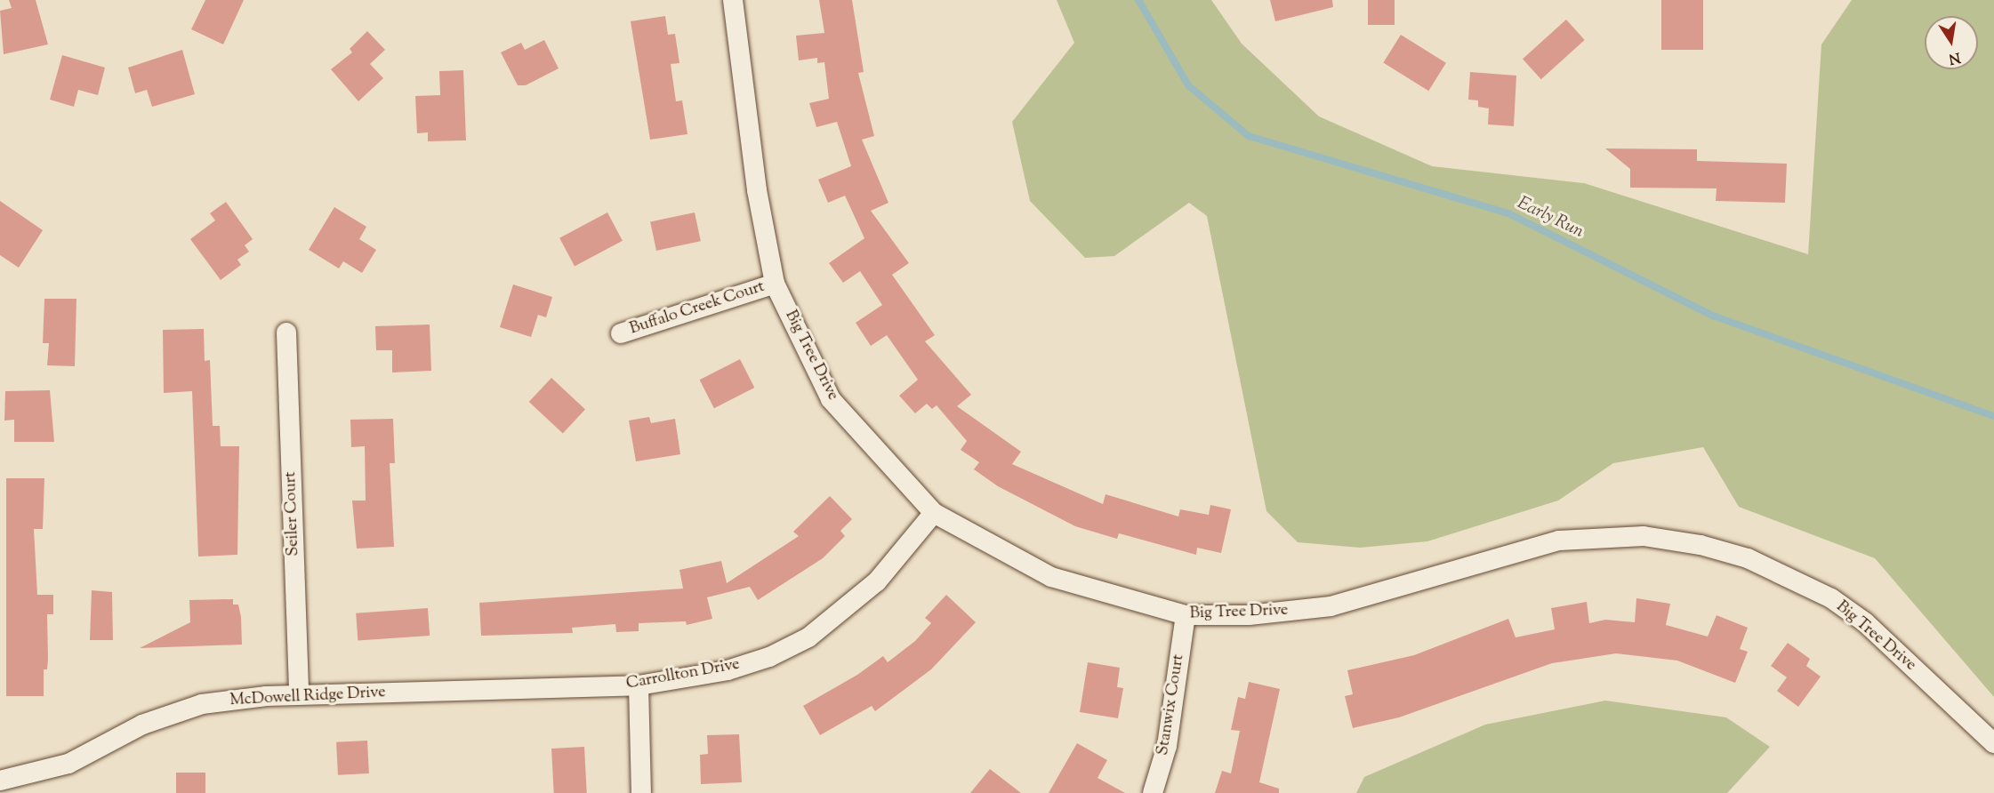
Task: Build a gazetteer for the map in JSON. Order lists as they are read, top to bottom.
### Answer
{
  "streets": {
    "street": [
      "Buffalo Creek Court",
      "Big Tree Drive",
      "Seiler Court",
      "Carrollton Drive",
      "McDowell Ridge Drive",
      "Stanwix Court"
    ]
  },
  "crossings": [
    ["Buffalo Creek Court", "Big Tree Drive"],
    ["Big Tree Drive", "Carrollton Drive"],
    ["Big Tree Drive", "Stanwix Court"],
    ["Seiler Court", "McDowell Ridge Drive"],
    ["Carrollton Drive", "McDowell Ridge Drive"]
  ],
  "water": ["Early Run"],
  "north": "bottom"
}
